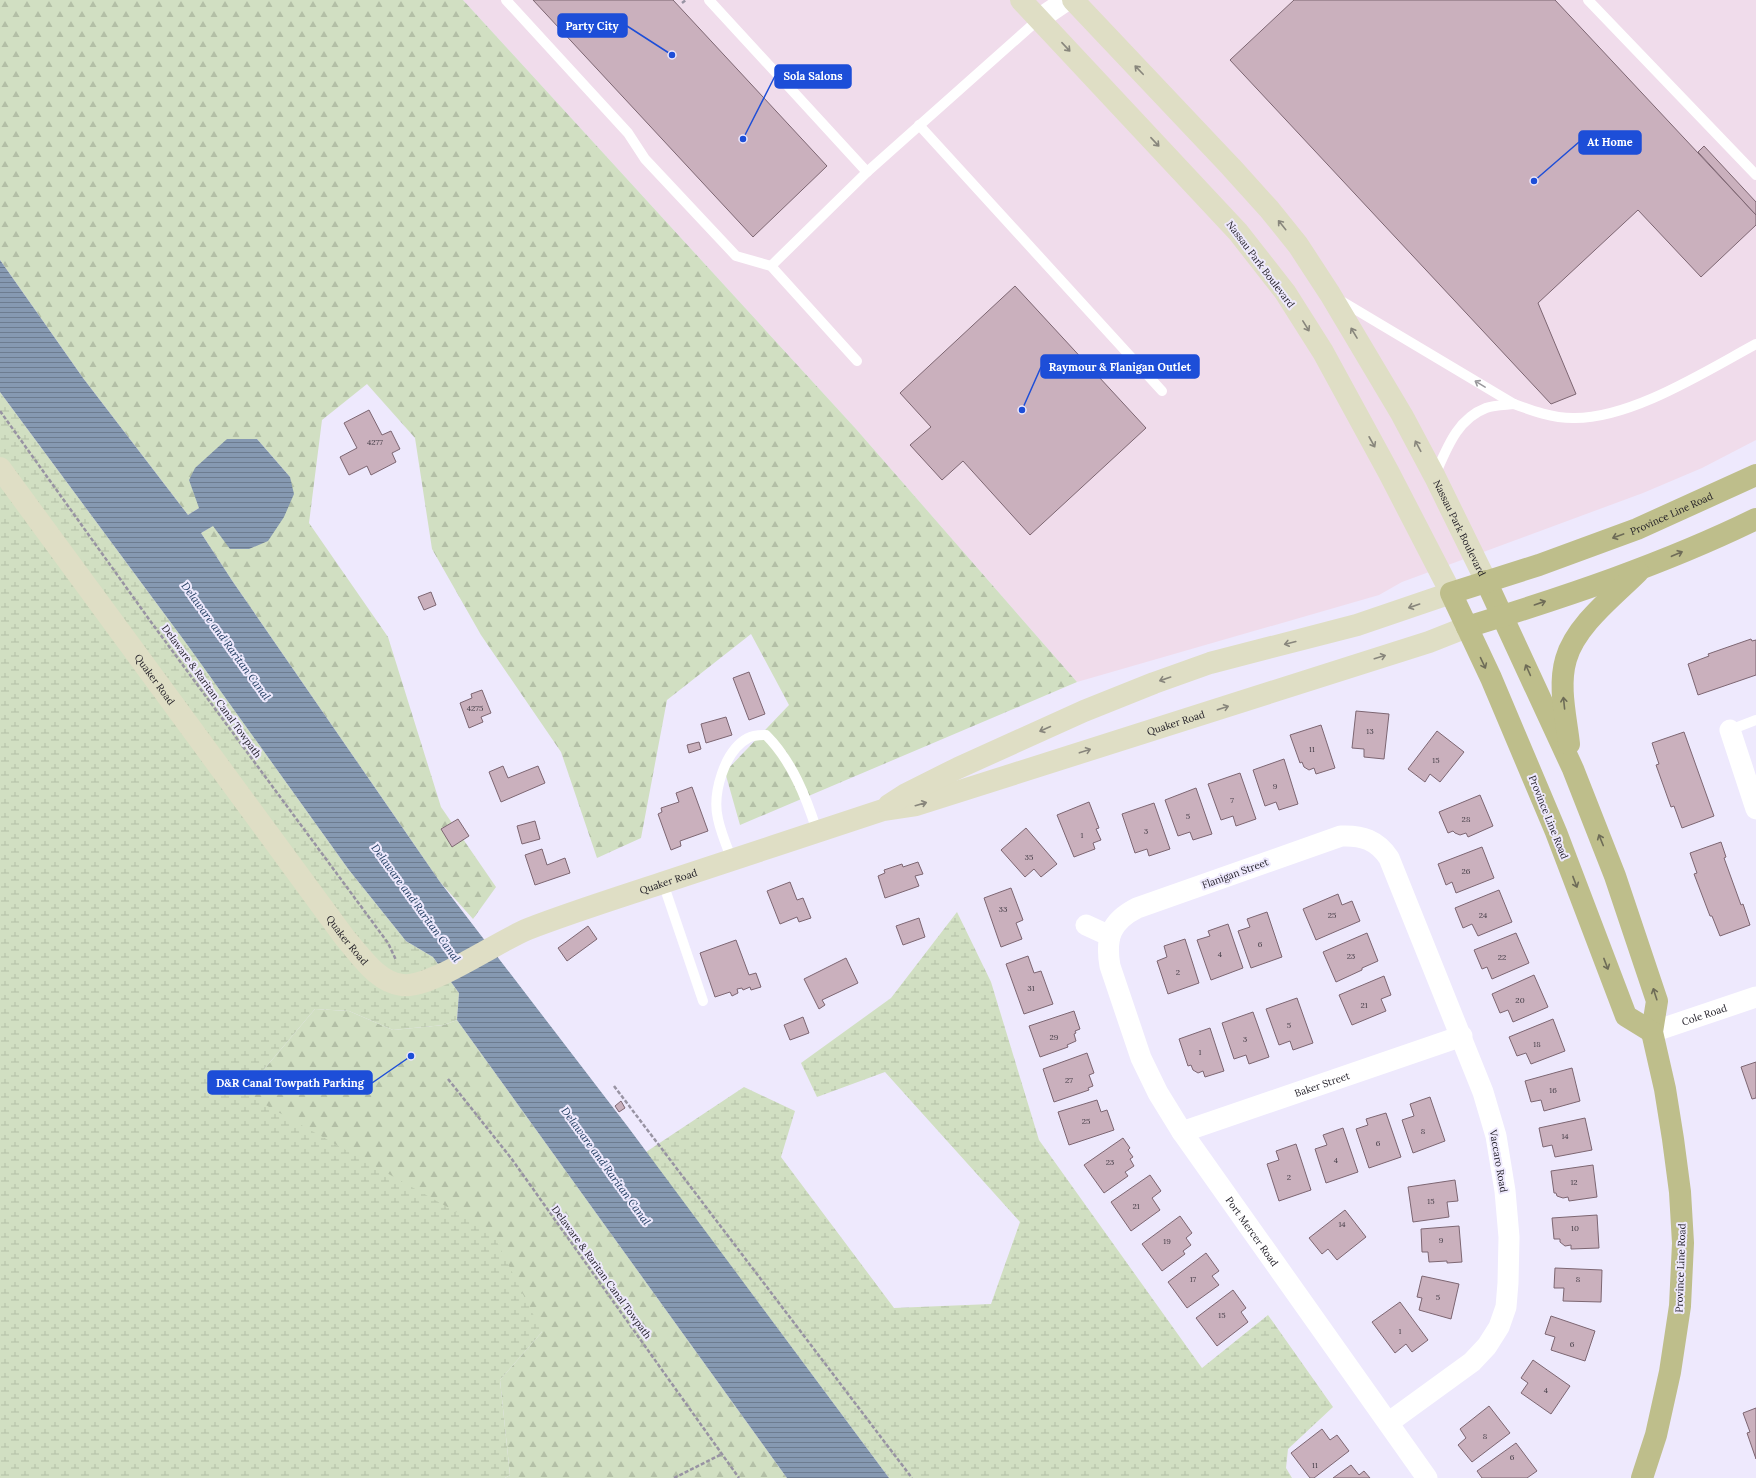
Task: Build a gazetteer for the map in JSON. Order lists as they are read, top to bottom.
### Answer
{
  "streets": {
    "main road": ["Province Line Road"],
    "street": [
      "Nassau Park Boulevard",
      "Quaker Road",
      "Flanigan Street",
      "Cole Road",
      "Baker Street",
      "Vaccaro Road",
      "Port Mercer Road"
    ],
    "path": ["Delaware & Raritan Canal Towpath"]
  },
  "crossings": [
    ["Nassau Park Boulevard", "Province Line Road"],
    ["Nassau Park Boulevard", "Quaker Road"],
    ["Province Line Road", "Quaker Road"],
    ["Province Line Road", "Cole Road"],
    ["Quaker Road", "Delaware & Raritan Canal Towpath"],
    ["Flanigan Street", "Vaccaro Road"],
    ["Flanigan Street", "Port Mercer Road"],
    ["Baker Street", "Vaccaro Road"],
    ["Baker Street", "Port Mercer Road"],
    ["Vaccaro Road", "Port Mercer Road"]
  ],
  "water": ["Delaware and Raritan Canal"],
  "places": [
    "Party City",
    "Sola Salons",
    "At Home",
    "Raymour & Flanigan Outlet",
    "D&R Canal Towpath Parking"
  ],
  "house_numbers": [
    "4277",
    "4275",
    "13",
    "11",
    "15",
    "9",
    "7",
    "5",
    "28",
    "3",
    "1",
    "35",
    "26",
    "33",
    "25",
    "24",
    "6",
    "4",
    "23",
    "22",
    "2",
    "31",
    "20",
    "21",
    "5",
    "29",
    "3",
    "18",
    "1",
    "27",
    "16",
    "25",
    "8",
    "14",
    "6",
    "4",
    "23",
    "2",
    "12",
    "15",
    "21",
    "14",
    "10",
    "9",
    "19",
    "17",
    "8",
    "5",
    "15",
    "1",
    "6",
    "4",
    "8",
    "6",
    "11"
  ]
}
